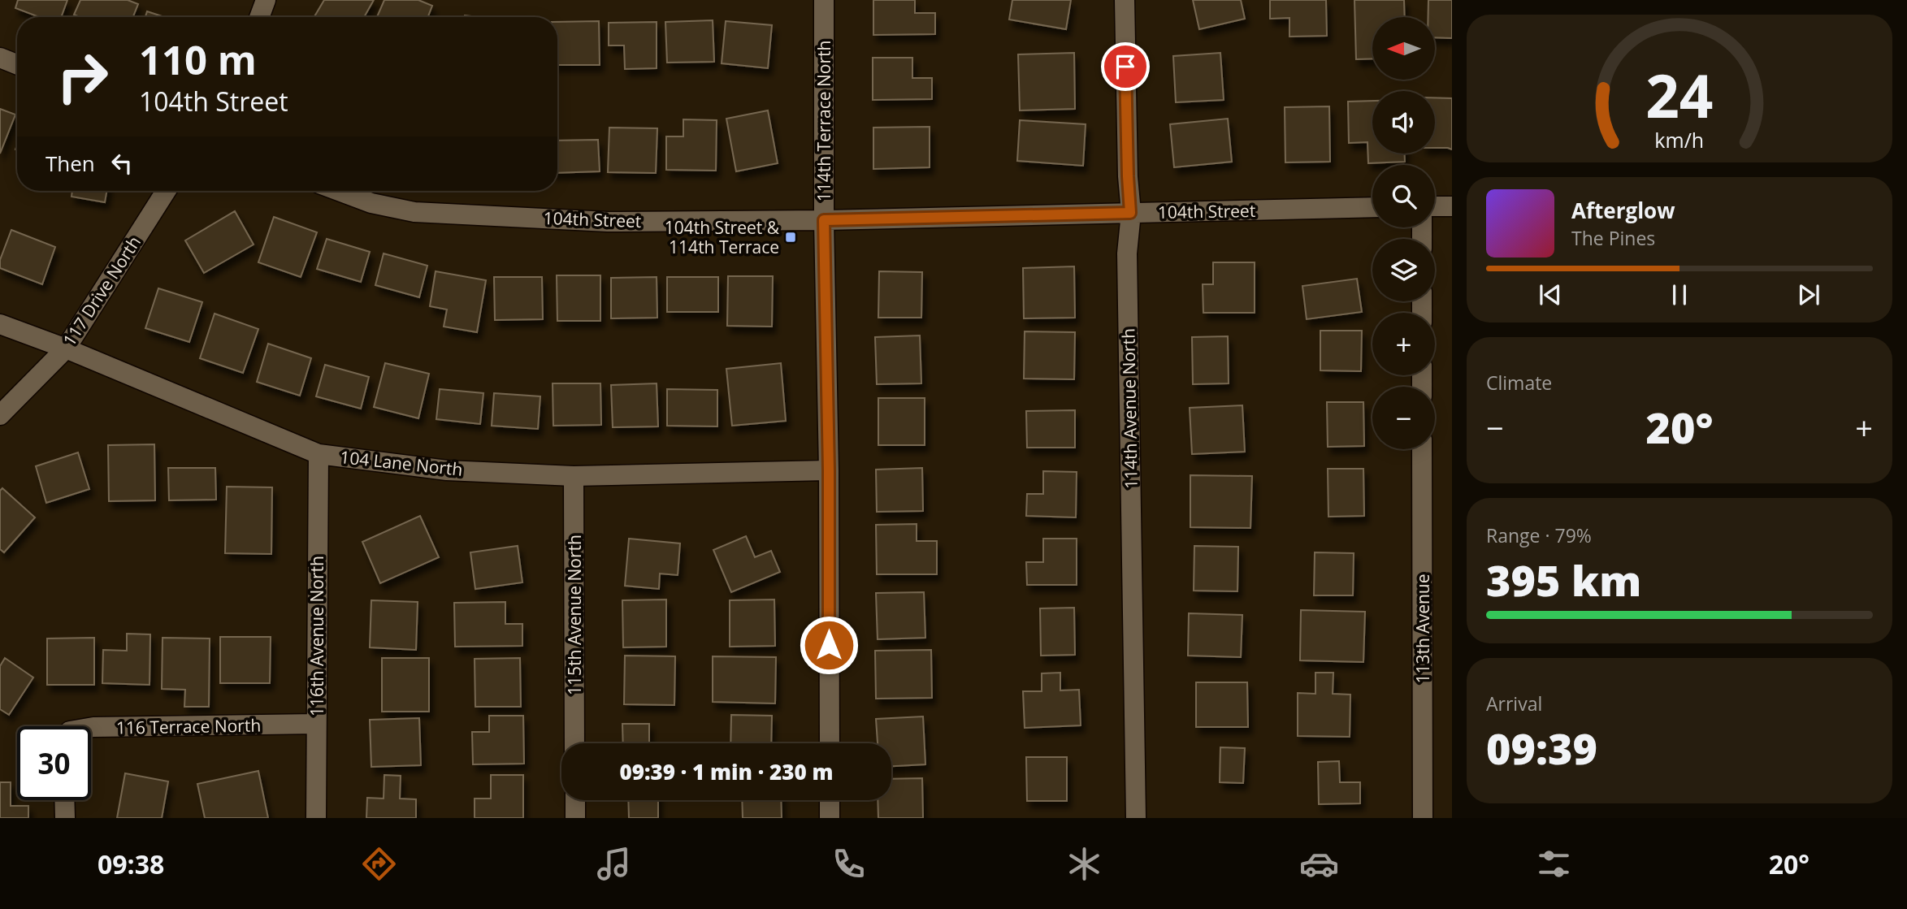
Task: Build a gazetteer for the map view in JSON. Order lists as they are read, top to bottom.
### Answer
{
  "streets": {
    "street": [
      "114th Terrace North",
      "104th Street",
      "117 Drive North",
      "114th Avenue North",
      "104 Lane North",
      "115th Avenue North",
      "113th Avenue",
      "116th Avenue North",
      "116 Terrace North"
    ]
  },
  "crossings": [
    ["114th Terrace North", "104th Street"],
    ["114th Terrace North", "104 Lane North"],
    ["104th Street", "114th Avenue North"],
    ["117 Drive North", "104 Lane North"],
    ["104 Lane North", "115th Avenue North"],
    ["104 Lane North", "116th Avenue North"],
    ["116th Avenue North", "116 Terrace North"]
  ],
  "places": {
    "transit": ["104th Street & 114th Terrace"]
  },
  "north": "left",
  "page": {
    "map_buttons": ["+", "−"],
    "turn": ["110 m", "104th Street"],
    "then": "Then",
    "song": ["Afterglow", "The Pines"],
    "tile": [
      "Climate",
      ["Range · 79%", "395 km"],
      ["Arrival", "09:39"]
    ],
    "heat": ["−", "20°", "+"],
    "limit": "30",
    "trip": "09:39 · 1 min · 230 m",
    "tabs": ["09:38", "20°"],
    "gauge": ["24", "km/h"]
  }
}
